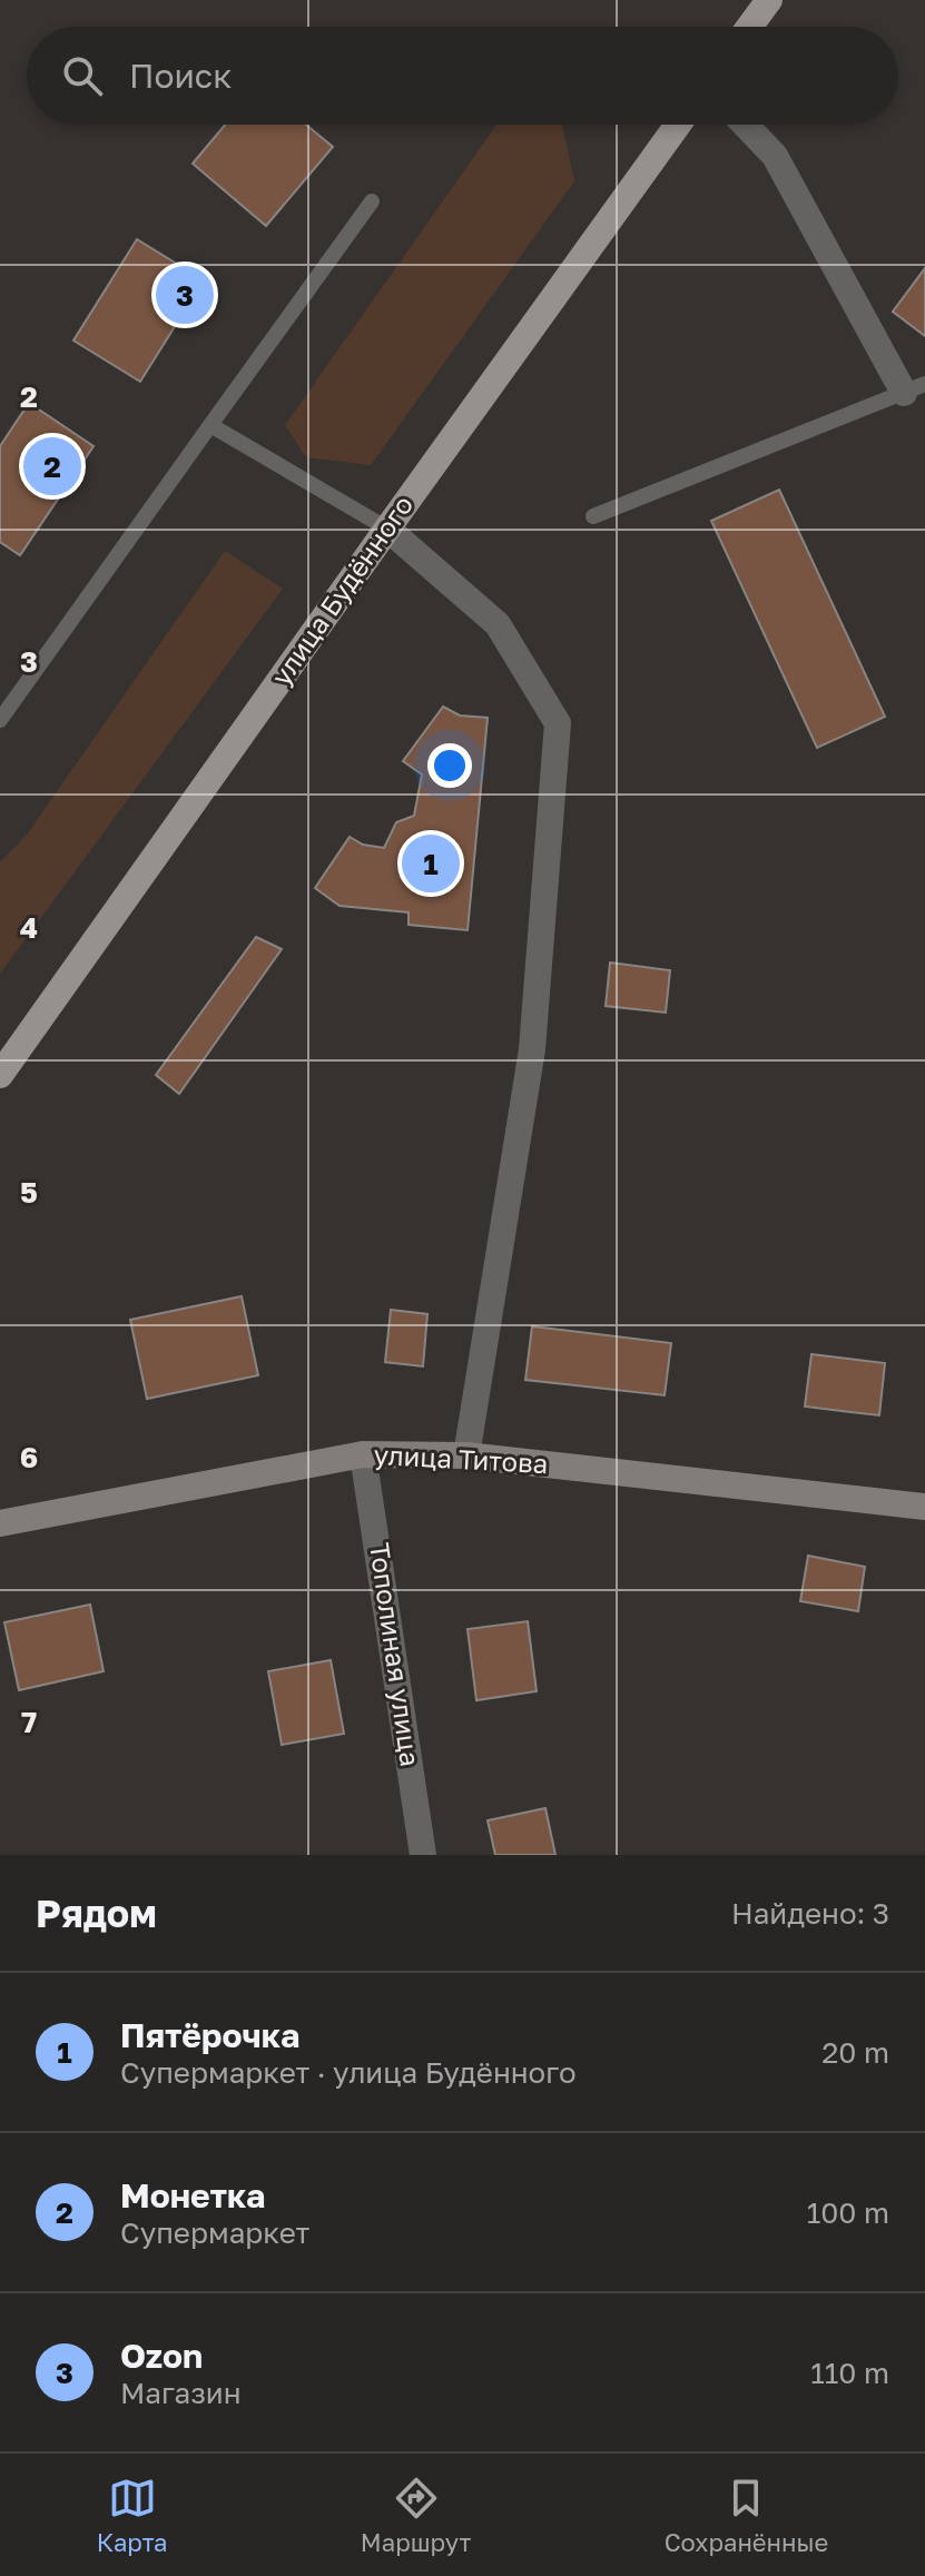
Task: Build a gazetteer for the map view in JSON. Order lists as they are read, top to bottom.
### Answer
{
  "streets": {
    "main road": ["улица Будённого"],
    "street": ["улица Титова", "Тополиная улица"]
  },
  "crossings": [
    ["улица Титова", "Тополиная улица"]
  ],
  "page": {
    "search": "Поиск",
    "pins": ["3", "2", "1"],
    "heading": ["Рядом", "Найдено: 3"],
    "list": [
      {
        "mark": "1",
        "name": "Пятёрочка",
        "note": "Супермаркет · улица Будённого",
        "value": "20 m"
      },
      {
        "mark": "2",
        "name": "Монетка",
        "note": "Супермаркет",
        "value": "100 m"
      },
      {
        "mark": "3",
        "name": "Ozon",
        "note": "Магазин",
        "value": "110 m"
      }
    ],
    "nav": ["Карта", "Маршрут", "Сохранённые"]
  },
  "grid": {
    "rows": [
      "2",
      "3",
      "4",
      "5",
      "6",
      "7"
    ]
  }
}
